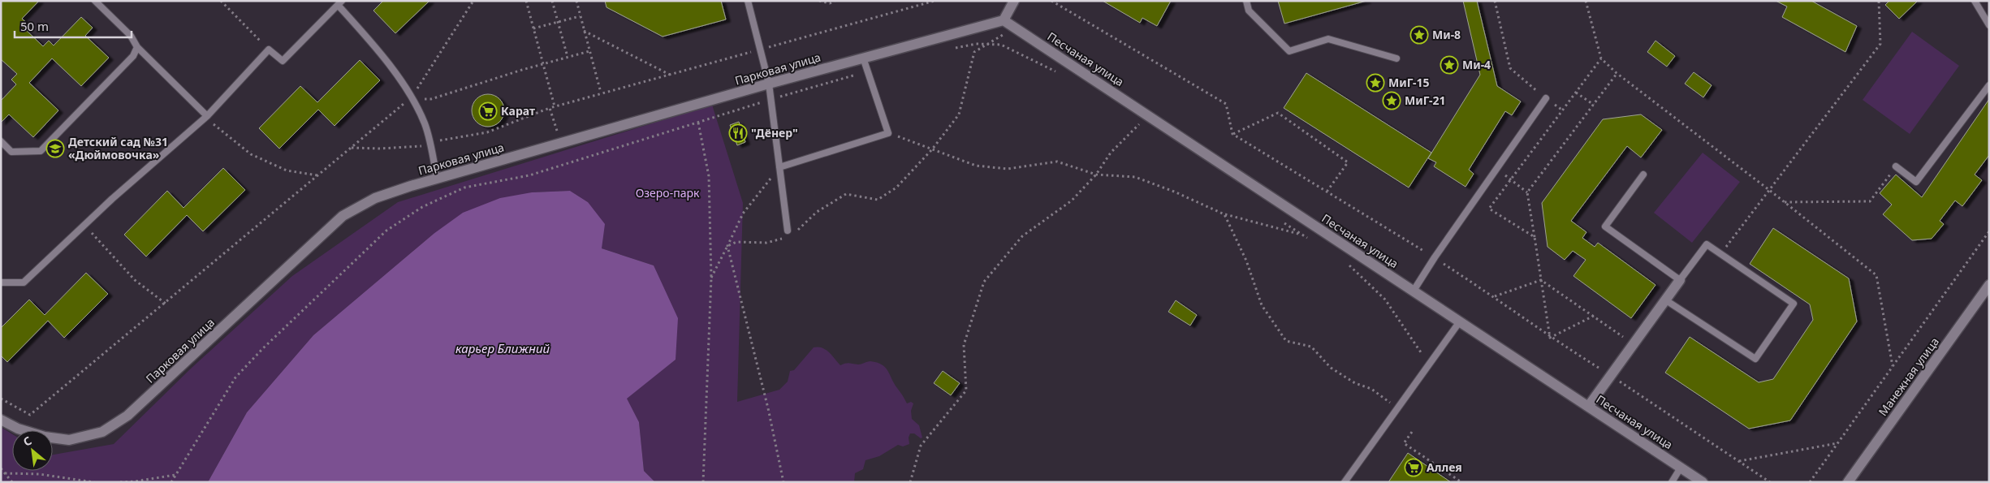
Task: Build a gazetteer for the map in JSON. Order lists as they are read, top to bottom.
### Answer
{
  "streets": {
    "street": ["Песчаная улица", "Парковая улица", "Манежная улица"]
  },
  "crossings": [
    ["Песчаная улица", "Парковая улица"]
  ],
  "water": ["карьер Ближний"],
  "parks": ["Озеро-парк"],
  "places": {
    "place": [
      "Ми-8",
      "Ми-4",
      "МиГ-15",
      "МиГ-21"
    ],
    "supermarket": ["Карат", "Аллея"],
    "restaurant": ["\"Дёнер\""],
    "school or university": ["Детский сад №31 «Дюймовочка»"]
  },
  "scale_bar": "50 m",
  "north": "top left"
}
